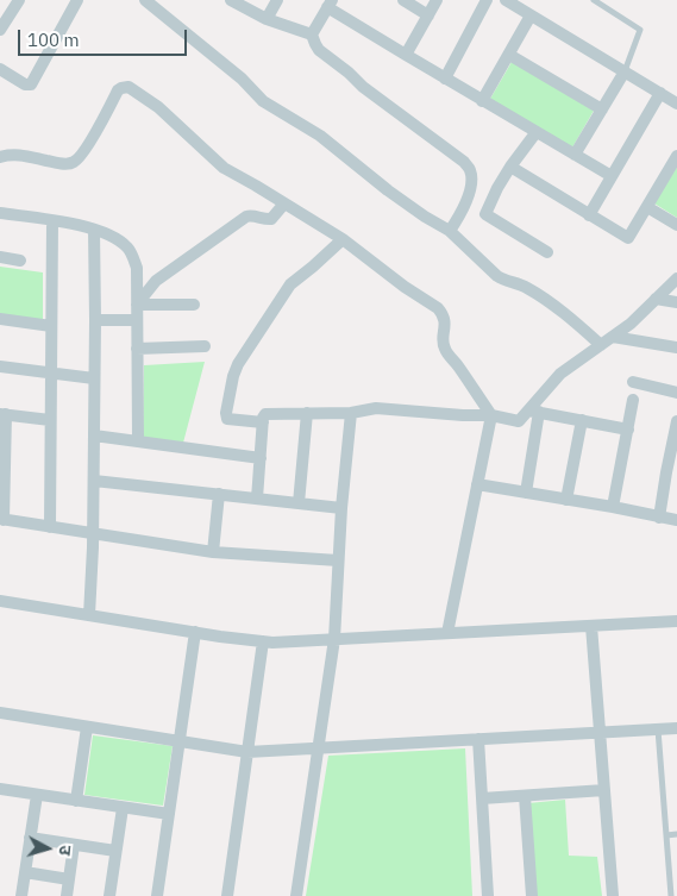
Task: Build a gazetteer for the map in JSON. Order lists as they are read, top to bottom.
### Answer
{
  "scale_bar": "100 m",
  "north": "right"
}
